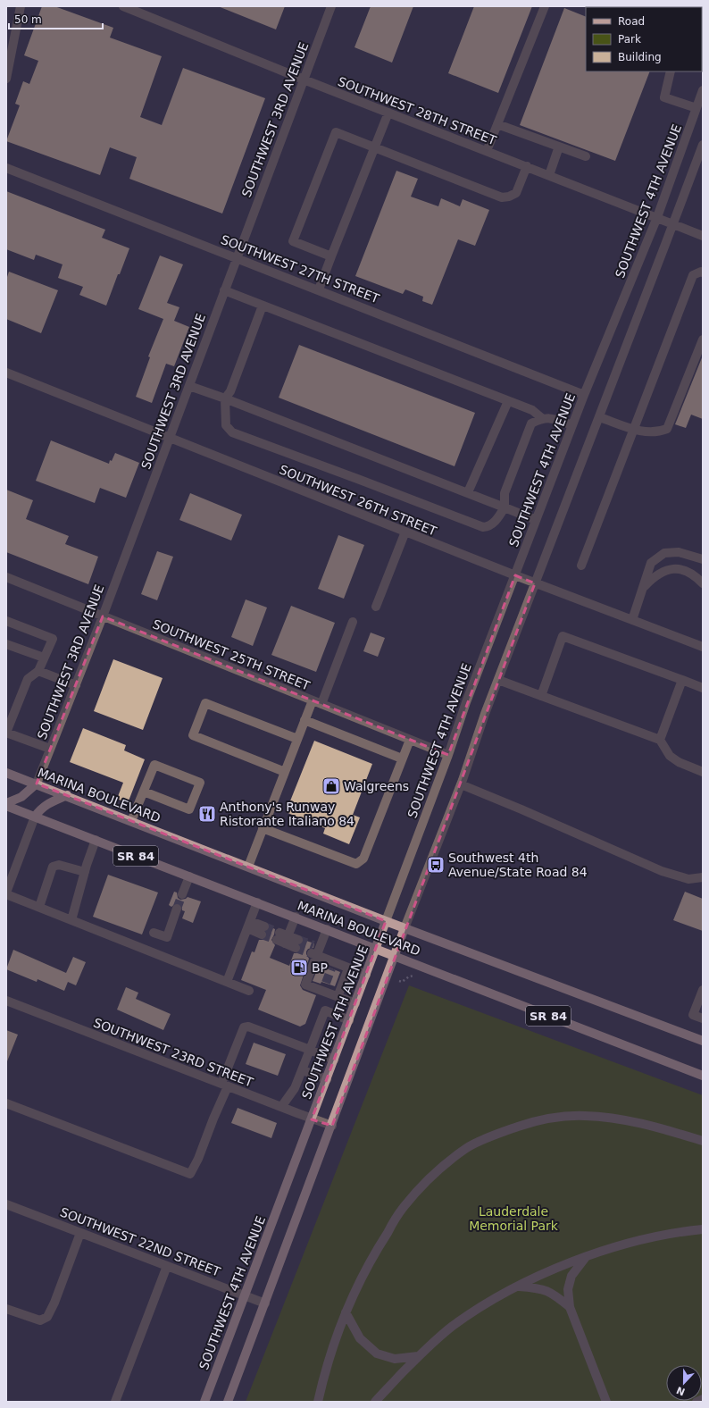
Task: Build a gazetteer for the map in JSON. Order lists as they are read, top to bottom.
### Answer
{
  "streets": {
    "main road": ["SOUTHWEST 4TH AVENUE", "MARINA BOULEVARD", "SR 84"],
    "street": [
      "SOUTHWEST 28TH STREET",
      "SOUTHWEST 3RD AVENUE",
      "SOUTHWEST 27TH STREET",
      "SOUTHWEST 26TH STREET",
      "SOUTHWEST 25TH STREET",
      "SOUTHWEST 23RD STREET",
      "SOUTHWEST 22ND STREET"
    ]
  },
  "crossings": [
    ["SOUTHWEST 28TH STREET", "SOUTHWEST 3RD AVENUE"],
    ["SOUTHWEST 28TH STREET", "SOUTHWEST 4TH AVENUE"],
    ["SOUTHWEST 3RD AVENUE", "SOUTHWEST 27TH STREET"],
    ["SOUTHWEST 3RD AVENUE", "SOUTHWEST 26TH STREET"],
    ["SOUTHWEST 3RD AVENUE", "SOUTHWEST 25TH STREET"],
    ["SOUTHWEST 3RD AVENUE", "MARINA BOULEVARD"],
    ["SOUTHWEST 4TH AVENUE", "SOUTHWEST 27TH STREET"],
    ["SOUTHWEST 4TH AVENUE", "SOUTHWEST 26TH STREET"],
    ["SOUTHWEST 4TH AVENUE", "SOUTHWEST 25TH STREET"],
    ["SOUTHWEST 4TH AVENUE", "MARINA BOULEVARD"],
    ["SOUTHWEST 4TH AVENUE", "SOUTHWEST 23RD STREET"],
    ["SOUTHWEST 4TH AVENUE", "SOUTHWEST 22ND STREET"]
  ],
  "parks": ["Lauderdale Memorial Park"],
  "places": {
    "shop": ["Walgreens"],
    "restaurant": ["Anthony's Runway Ristorante Italiano 84"],
    "bus stop": ["Southwest 4th Avenue/State Road 84"],
    "fuel station": ["BP"]
  },
  "legend": ["Road", "Park", "Building"],
  "scale_bar": "50 m",
  "north": "bottom"
}
